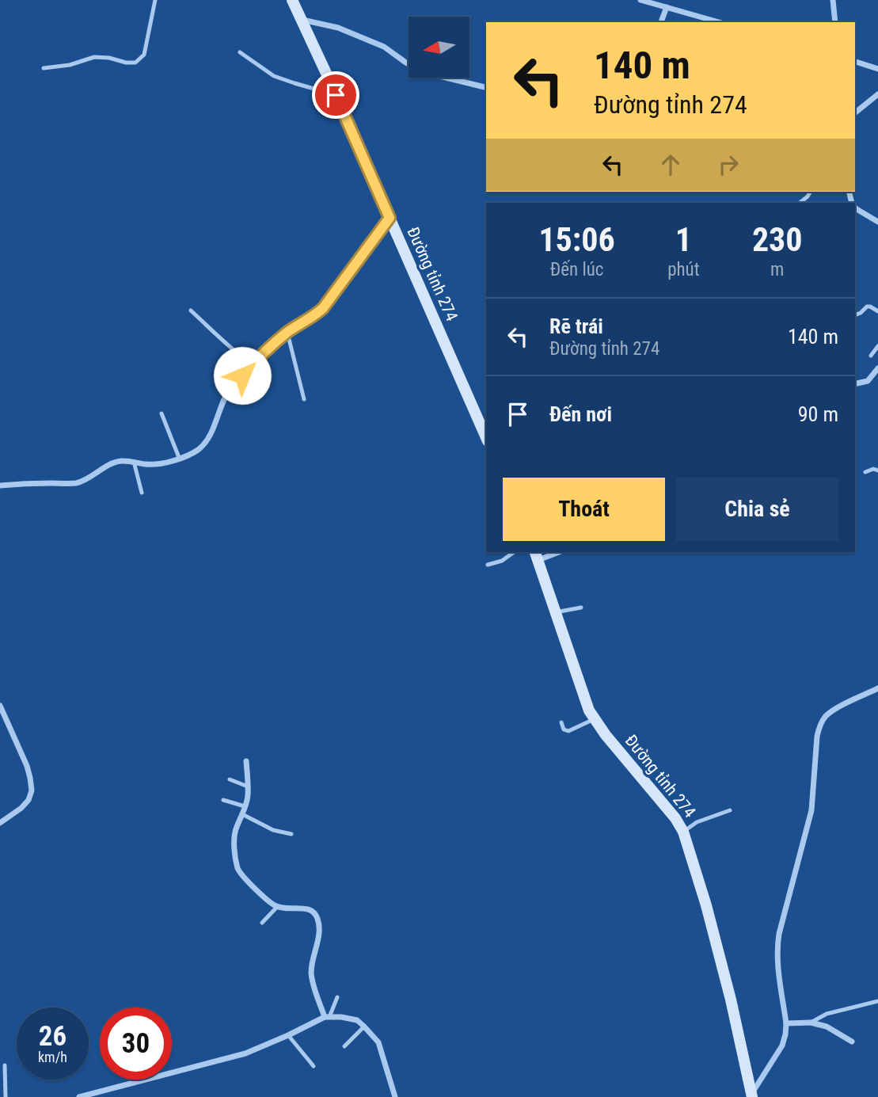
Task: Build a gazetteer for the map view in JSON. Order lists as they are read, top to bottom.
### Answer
{
  "streets": {
    "main road": ["Đường tỉnh 274"]
  },
  "north": "left",
  "page": {
    "turn": ["140 m", "Đường tỉnh 274"],
    "eta": [
      "15:06",
      "Đến lúc",
      "1",
      "phút",
      "230",
      "m"
    ],
    "list": [
      {
        "name": "Rẽ trái",
        "note": "Đường tỉnh 274",
        "value": "140 m"
      },
      {
        "name": "Đến nơi",
        "value": "90 m"
      }
    ],
    "buttons": ["Thoát", "Chia sẻ"],
    "speed": "26 km/h",
    "limit": "30"
  }
}
